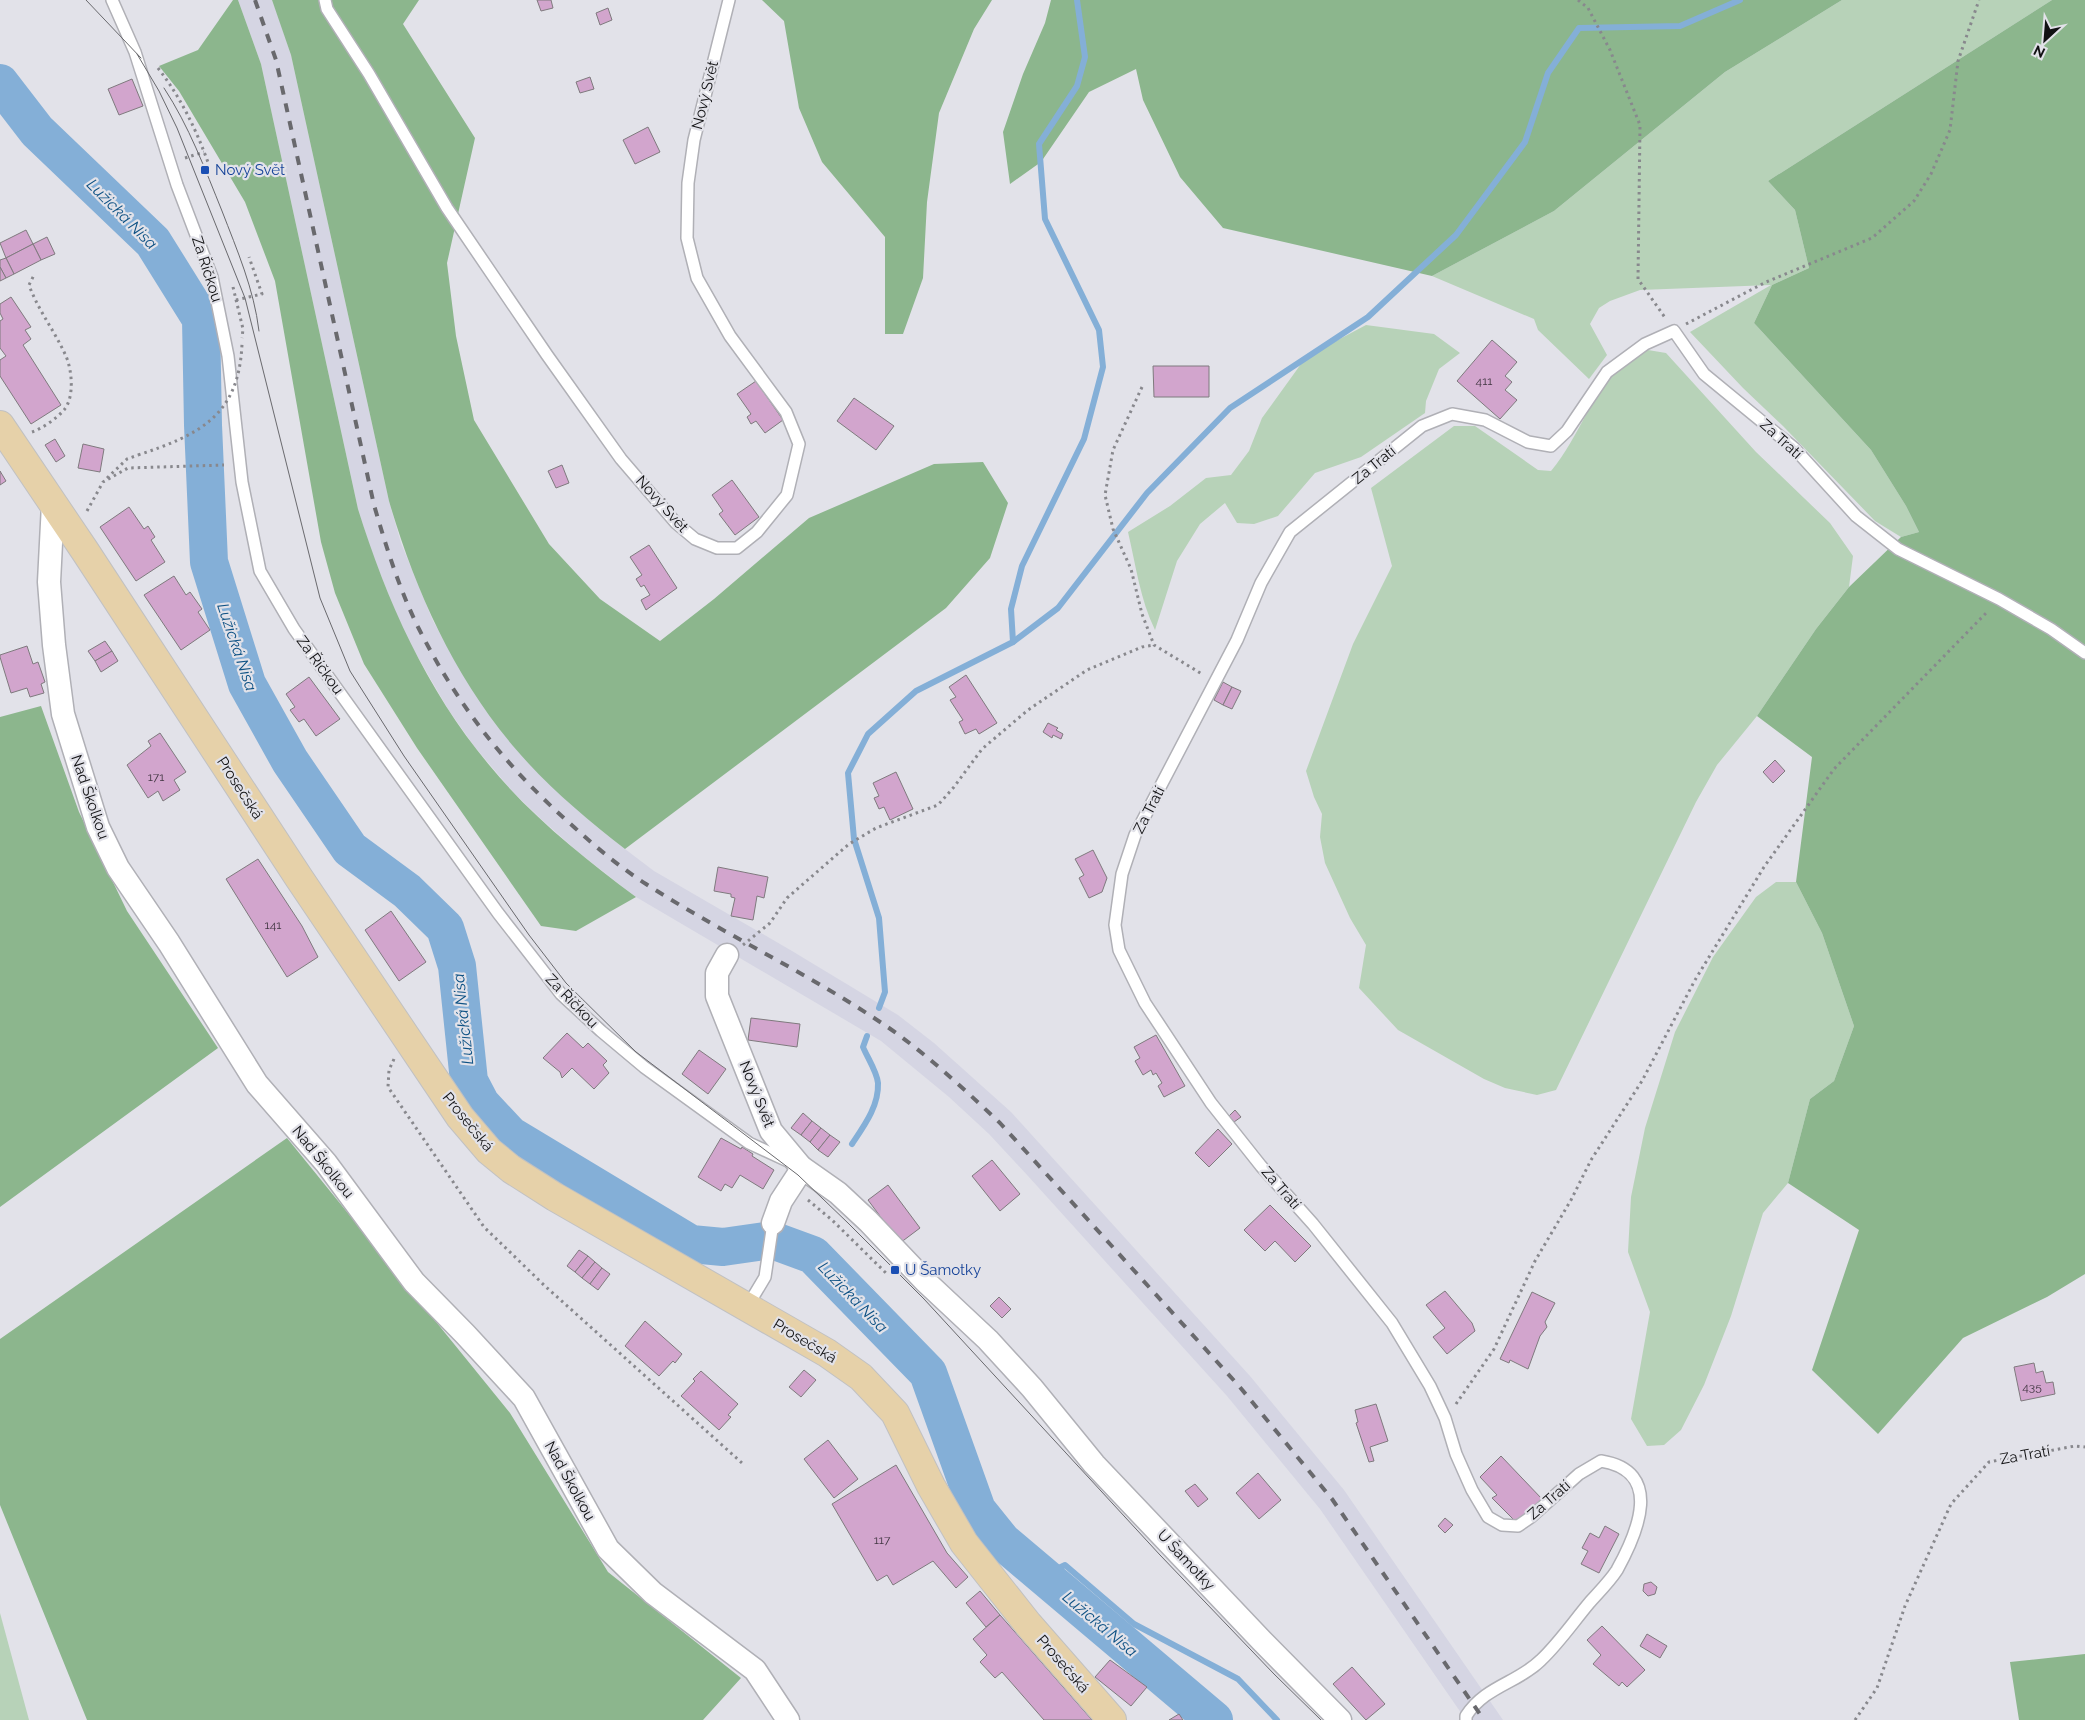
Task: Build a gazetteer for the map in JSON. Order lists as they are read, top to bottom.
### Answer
{
  "streets": {
    "main road": ["Prosečská"],
    "street": ["Nový Svět", "Nad Školkou", "U Šamotky"],
    "lane": ["Za Říčkou", "Za Tratí"]
  },
  "crossings": [
    ["Nový Svět", "Za Říčkou"],
    ["Nový Svět", "U Šamotky"],
    ["Za Říčkou", "U Šamotky"],
    ["Prosečská", "Nad Školkou"]
  ],
  "water": ["Lužická Nisa"],
  "places": {
    "transit": ["Nový Svět", "U Šamotky"]
  },
  "house_numbers": [
    "411",
    "171",
    "141",
    "435",
    "117"
  ],
  "north": "bottom left"
}
